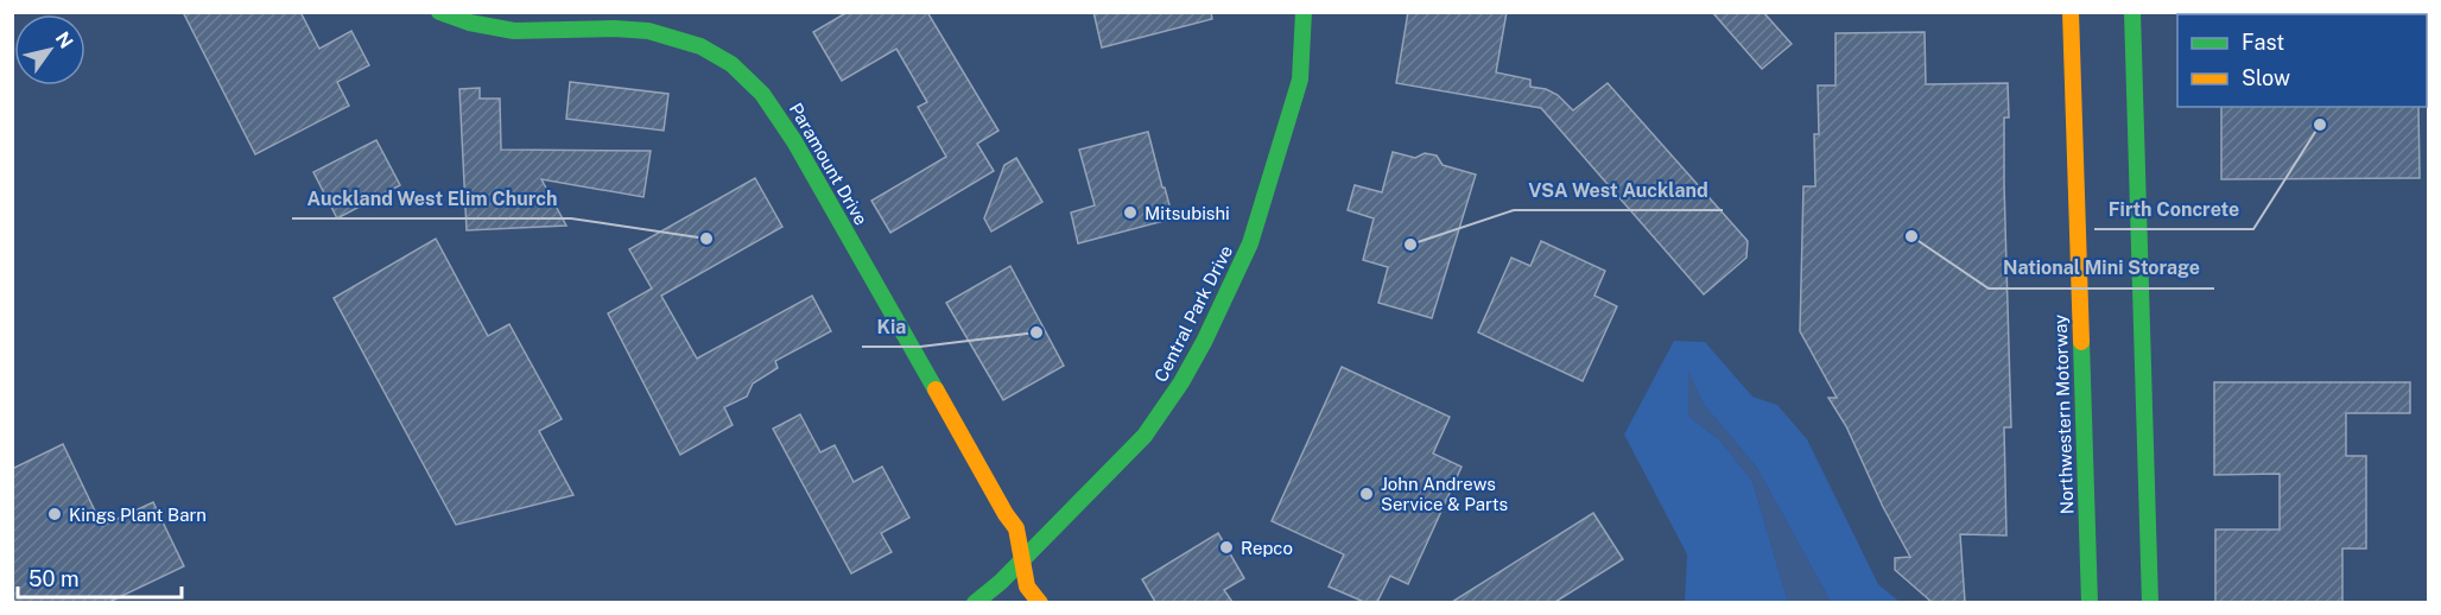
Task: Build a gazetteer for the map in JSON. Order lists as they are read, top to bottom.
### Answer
{
  "streets": {
    "main road": ["Paramount Drive", "Central Park Drive", "Northwestern Motorway"]
  },
  "crossings": [
    ["Paramount Drive", "Central Park Drive"]
  ],
  "places": [
    "Firth Concrete",
    "Mitsubishi",
    "National Mini Storage",
    "Auckland West Elim Church",
    "VSA West Auckland",
    "Kia",
    "John Andrews Service & Parts",
    "Kings Plant Barn",
    "Repco"
  ],
  "legend": ["Fast", "Slow"],
  "scale_bar": "50 m",
  "north": "top right"
}
